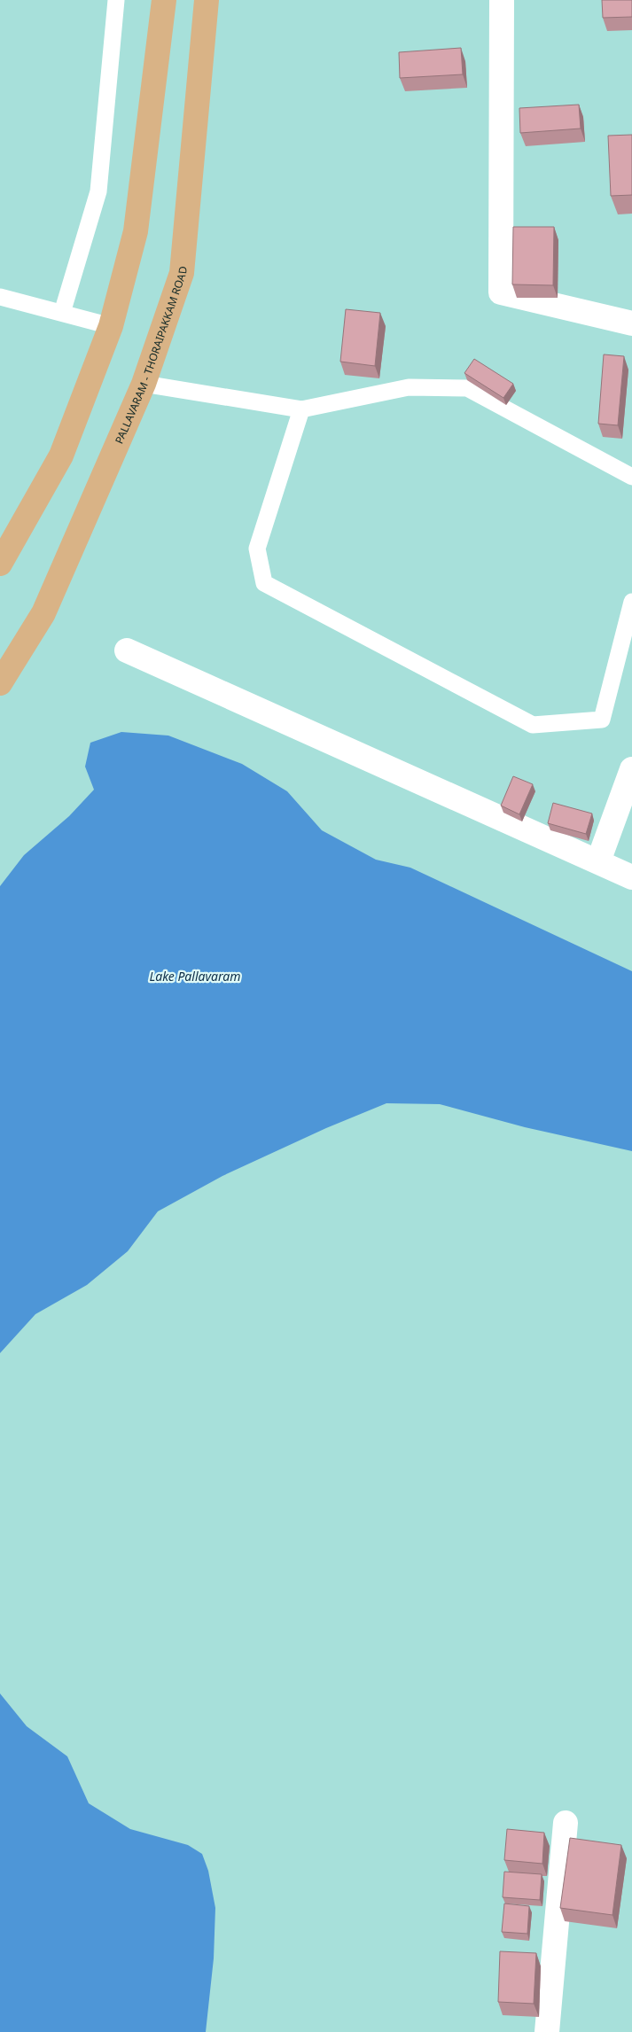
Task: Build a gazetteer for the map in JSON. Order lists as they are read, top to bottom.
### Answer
{
  "streets": {
    "main road": ["PALLAVARAM - THORAIPAKKAM ROAD"]
  },
  "water": ["Lake Pallavaram"]
}
